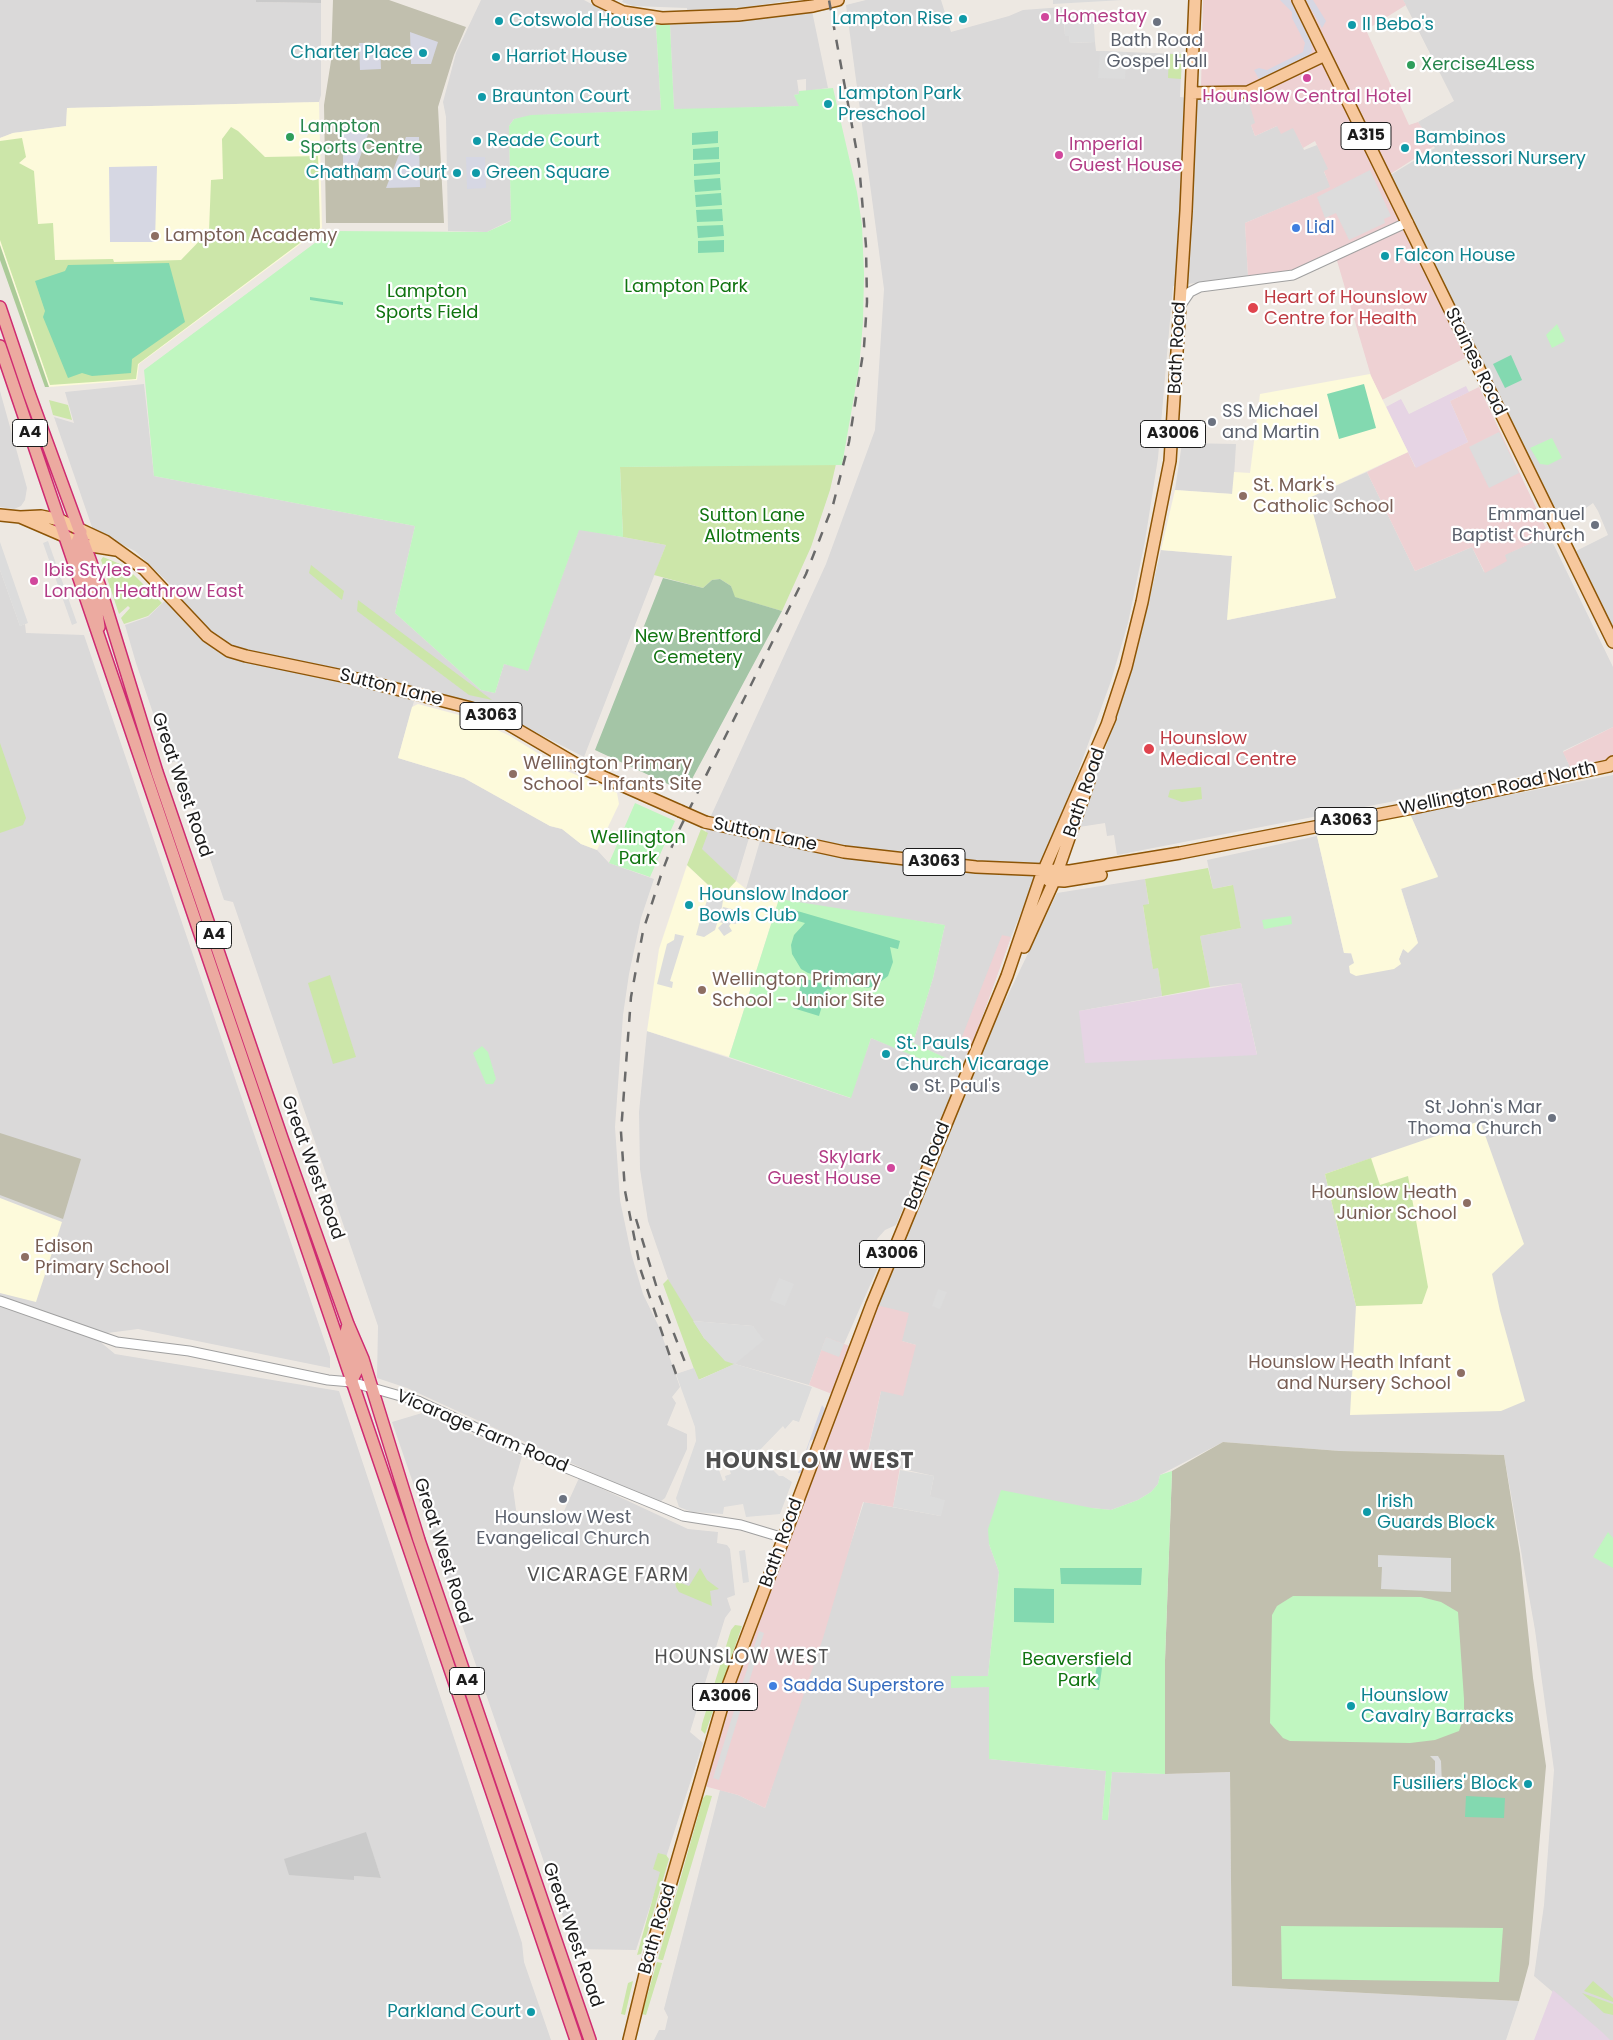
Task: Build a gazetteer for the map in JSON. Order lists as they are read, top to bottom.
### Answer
{
  "streets": {
    "highway": ["A4", "Great West Road"],
    "main road": [
      "A315",
      "Bath Road",
      "Staines Road",
      "A3006",
      "Sutton Lane",
      "A3063",
      "Wellington Road North"
    ],
    "street": ["Vicarage Farm Road"]
  },
  "crossings": [
    ["Bath Road", "Sutton Lane"],
    ["Bath Road", "Wellington Road North"],
    ["Bath Road", "Vicarage Farm Road"],
    ["A4", "Sutton Lane"],
    ["A4", "Great West Road"],
    ["A4", "Vicarage Farm Road"],
    ["Sutton Lane", "A3063"],
    ["Sutton Lane", "Great West Road"],
    ["Sutton Lane", "Wellington Road North"],
    ["A3063", "Great West Road"],
    ["Great West Road", "Vicarage Farm Road"]
  ],
  "districts": ["HOUNSLOW WEST", "VICARAGE FARM", "HOUNSLOW WEST"],
  "parks": [
    "Lampton Park",
    "Lampton Sports Field",
    "Sutton Lane Allotments",
    "New Brentford Cemetery",
    "Wellington Park",
    "Beaversfield Park"
  ],
  "places": [
    "Homestay",
    "Lampton Rise",
    "Cotswold House",
    "Bath Road Gospel Hall",
    "Il Bebo's",
    "Charter Place",
    "Harriot House",
    "Xercise4Less",
    "Hounslow Central Hotel",
    "Braunton Court",
    "Lampton Park Preschool",
    "Lampton Sports Centre",
    "Reade Court",
    "Bambinos Montessori Nursery",
    "Imperial Guest House",
    "Chatham Court",
    "Green Square",
    "Lidl",
    "Lampton Academy",
    "Falcon House",
    "Heart of Hounslow Centre for Health",
    "SS Michael and Martin",
    "St. Mark's Catholic School",
    "Emmanuel Baptist Church",
    "Ibis Styles - London Heathrow East",
    "Hounslow Medical Centre",
    "Wellington Primary School - Infants Site",
    "Hounslow Indoor Bowls Club",
    "Wellington Primary School - Junior Site",
    "St. Pauls Church Vicarage",
    "St. Paul's",
    "St John's Mar Thoma Church",
    "Skylark Guest House",
    "Hounslow Heath Junior School",
    "Edison Primary School",
    "Hounslow Heath Infant and Nursery School",
    "Hounslow West Evangelical Church",
    "Irish Guards Block",
    "Sadda Superstore",
    "Hounslow Cavalry Barracks",
    "Fusiliers' Block",
    "Parkland Court"
  ]
}
